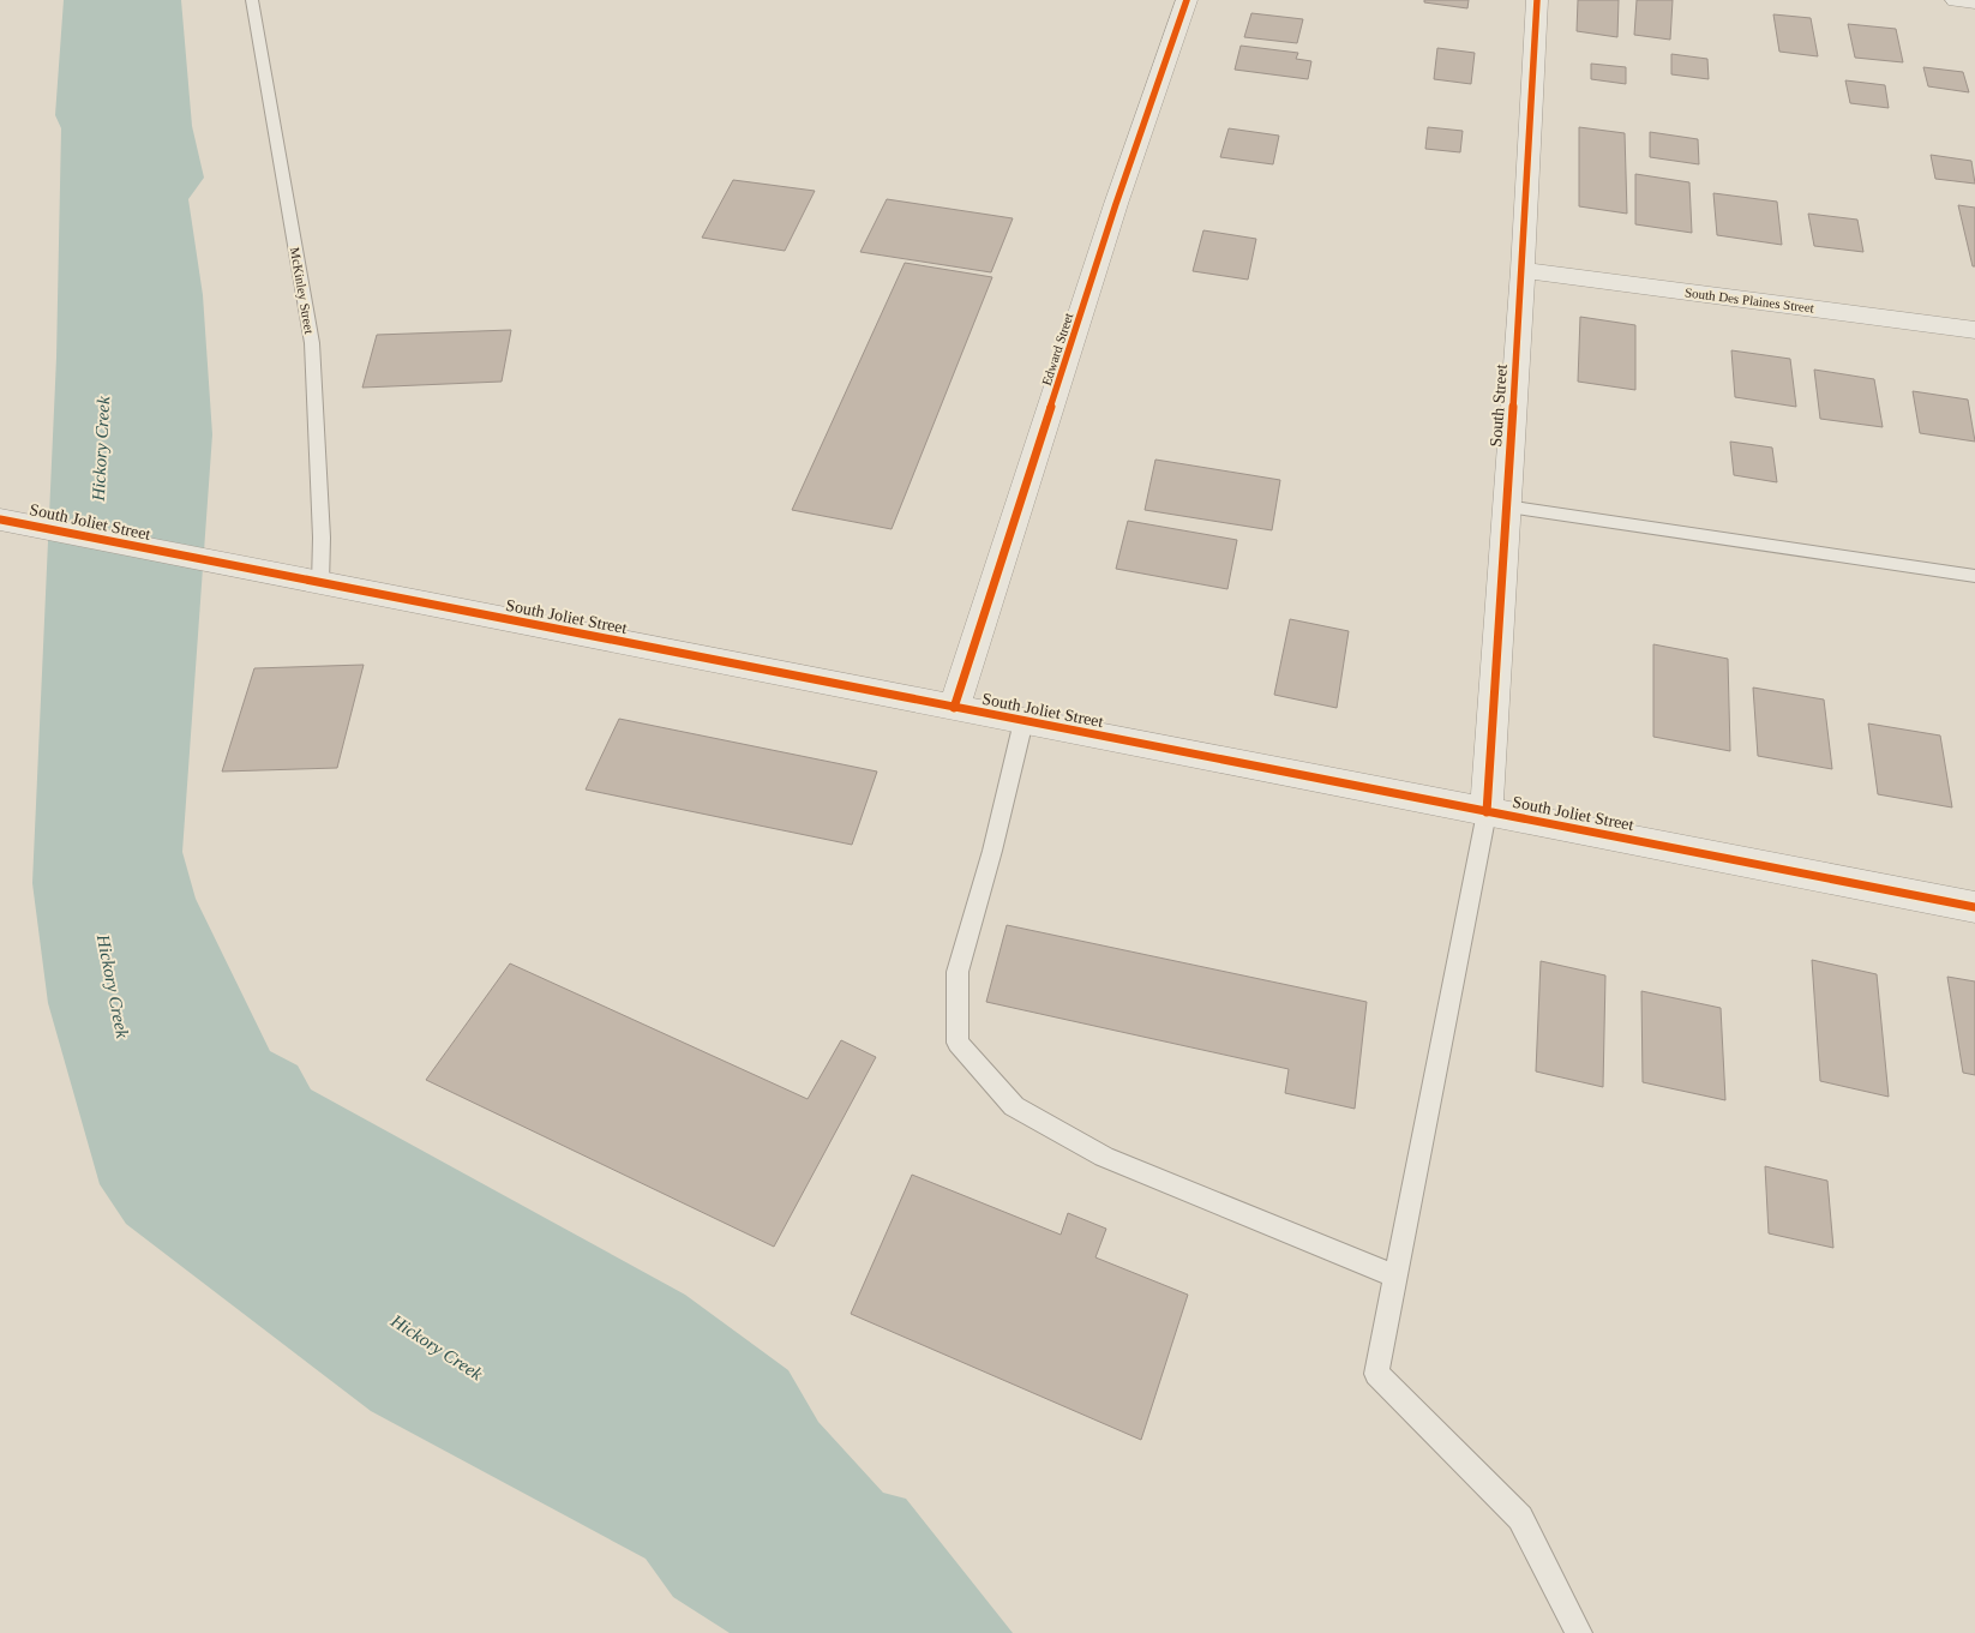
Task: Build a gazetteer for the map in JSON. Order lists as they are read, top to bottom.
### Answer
{
  "streets": {
    "street": [
      "South Des Plaines Street",
      "Edward Street",
      "South Street",
      "South Joliet Street"
    ],
    "lane": ["McKinley Street"]
  },
  "crossings": [
    ["McKinley Street", "South Joliet Street"],
    ["South Des Plaines Street", "South Street"],
    ["Edward Street", "South Joliet Street"],
    ["South Street", "South Joliet Street"]
  ],
  "water": ["Hickory Creek"]
}
